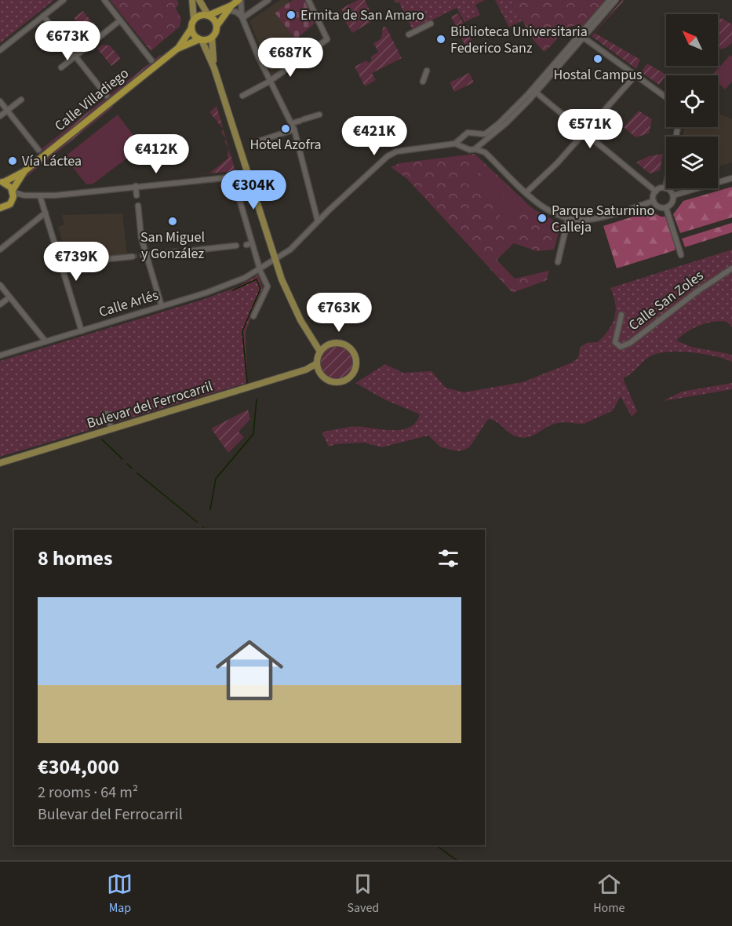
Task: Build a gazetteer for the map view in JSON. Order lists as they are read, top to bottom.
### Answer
{
  "streets": {
    "highway": ["Calle Villadiego"],
    "main road": ["Bulevar del Ferrocarril"],
    "street": ["Calle San Zoles", "Calle Arlés"]
  },
  "places": [
    "Ermita de San Amaro",
    "Biblioteca Universitaria Federico Sanz",
    "Hostal Campus",
    "Hotel Azofra",
    "Vía Láctea",
    "Parque Saturnino Calleja",
    "San Miguel y González"
  ],
  "north": "top left",
  "page": {
    "price": [
      "€673K",
      "€687K",
      "€571K",
      "€421K",
      "€412K",
      "€304K",
      "€739K",
      "€763K"
    ],
    "heading": "8 homes",
    "list": [
      {
        "name": "€304,000",
        "note": "2 rooms · 64 m² · Bulevar del Ferrocarril"
      }
    ],
    "tabs": ["Map", "Saved", "Home"]
  }
}
